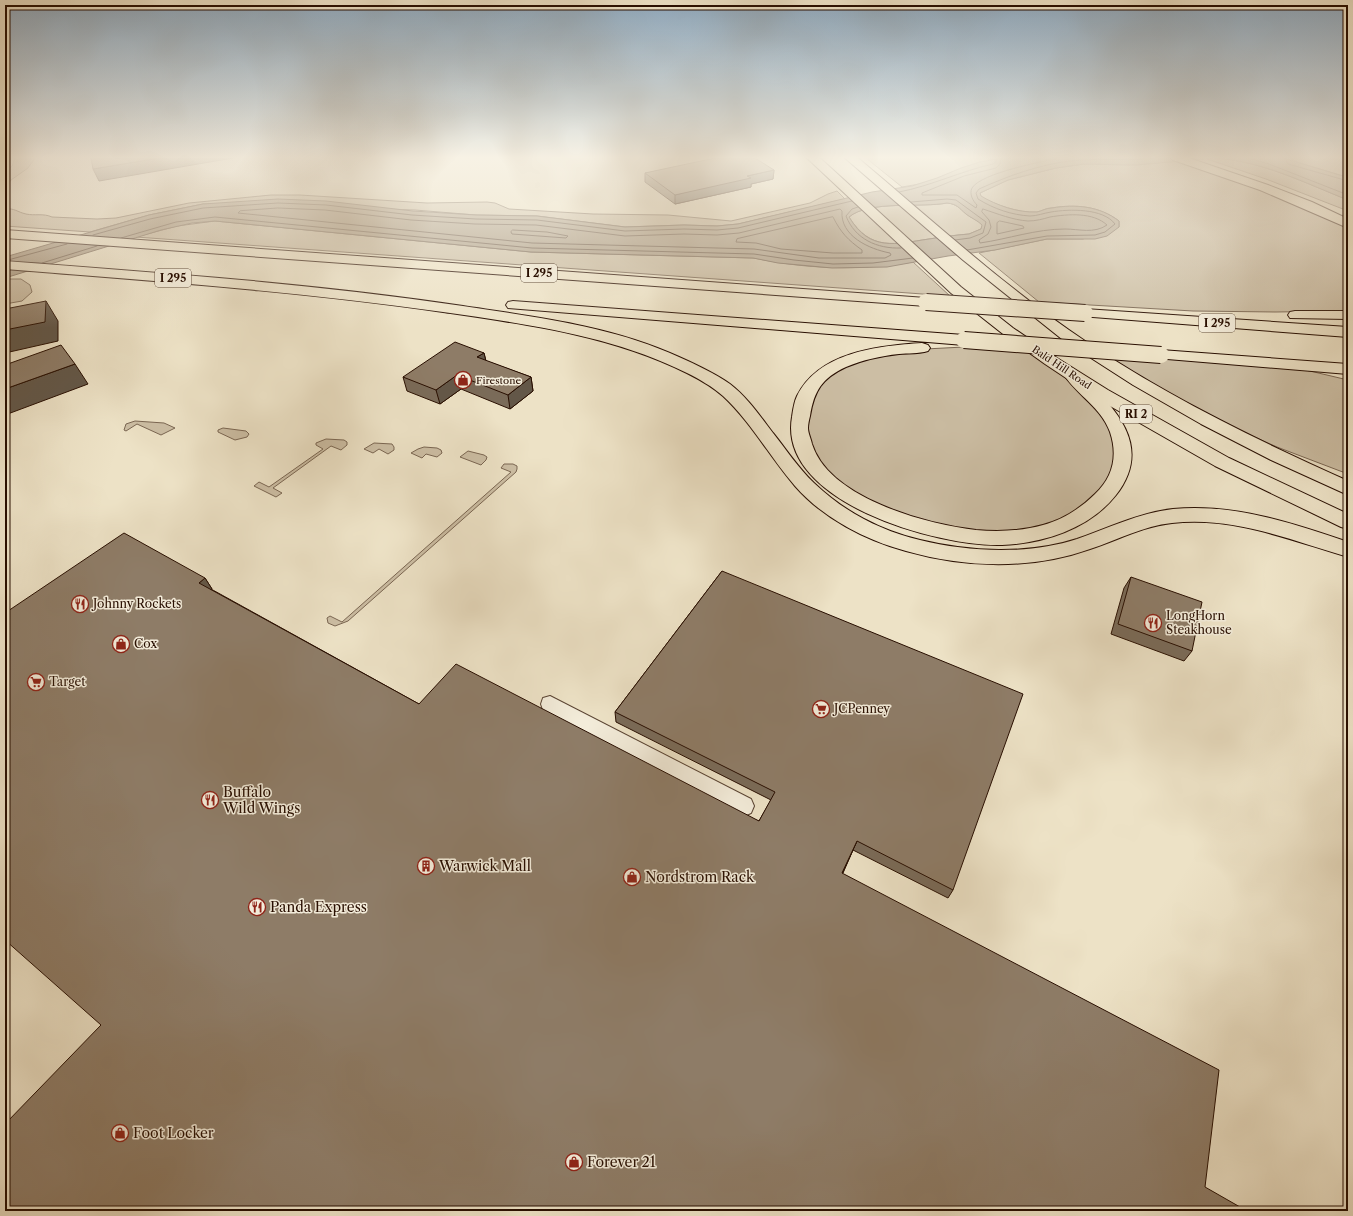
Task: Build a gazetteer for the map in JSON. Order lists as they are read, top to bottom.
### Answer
{
  "streets": {
    "main road": ["I 295", "Bald Hill Road", "RI 2"]
  },
  "places": {
    "shop": [
      "Firestone",
      "Cox",
      "Nordstrom Rack",
      "Foot Locker",
      "Forever 21"
    ],
    "restaurant": [
      "Johnny Rockets",
      "LongHorn Steakhouse",
      "Buffalo Wild Wings",
      "Panda Express"
    ],
    "supermarket": ["Target", "JCPenney"],
    "building": ["Warwick Mall"]
  }
}
